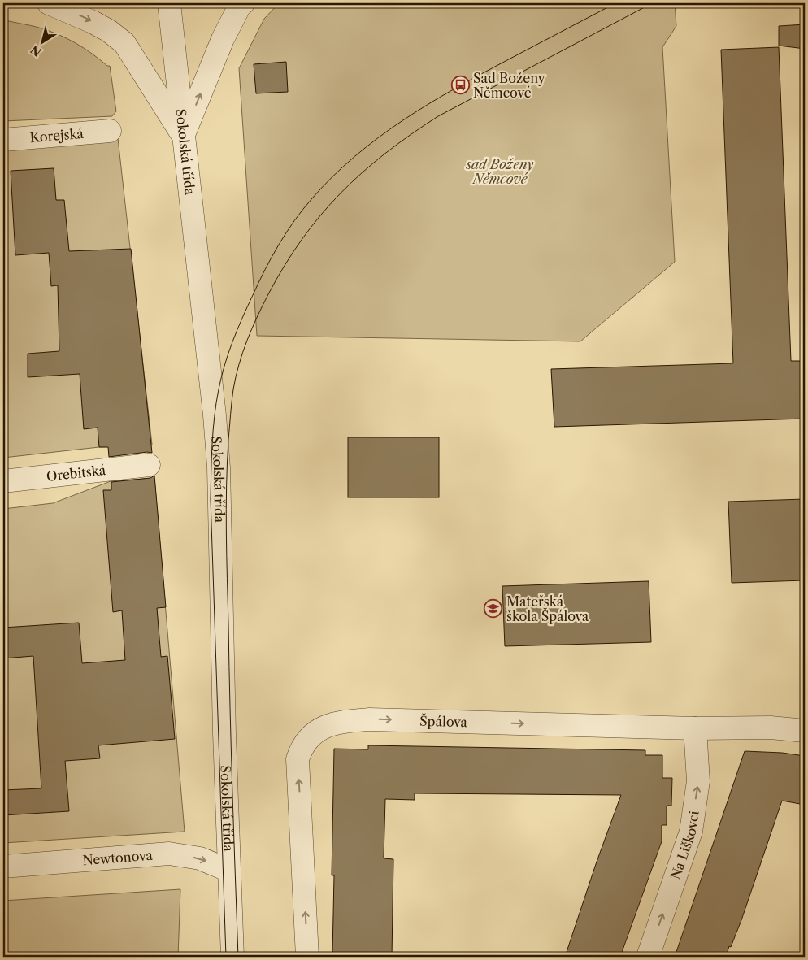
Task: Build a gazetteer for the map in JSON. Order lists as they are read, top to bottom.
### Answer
{
  "streets": {
    "street": [
      "Korejská",
      "Sokolská třída",
      "Orebitská",
      "Špálova",
      "Na Liškovci",
      "Newtonova"
    ]
  },
  "crossings": [
    ["Sokolská třída", "Newtonova"],
    ["Špálova", "Na Liškovci"]
  ],
  "one_way": ["Na Liškovci", "Newtonova"],
  "parks": ["sad Boženy Němcové"],
  "places": {
    "bus stop": ["Sad Boženy Němcové"],
    "school or university": ["Mateřská škola Špálova"]
  },
  "north": "bottom left"
}
